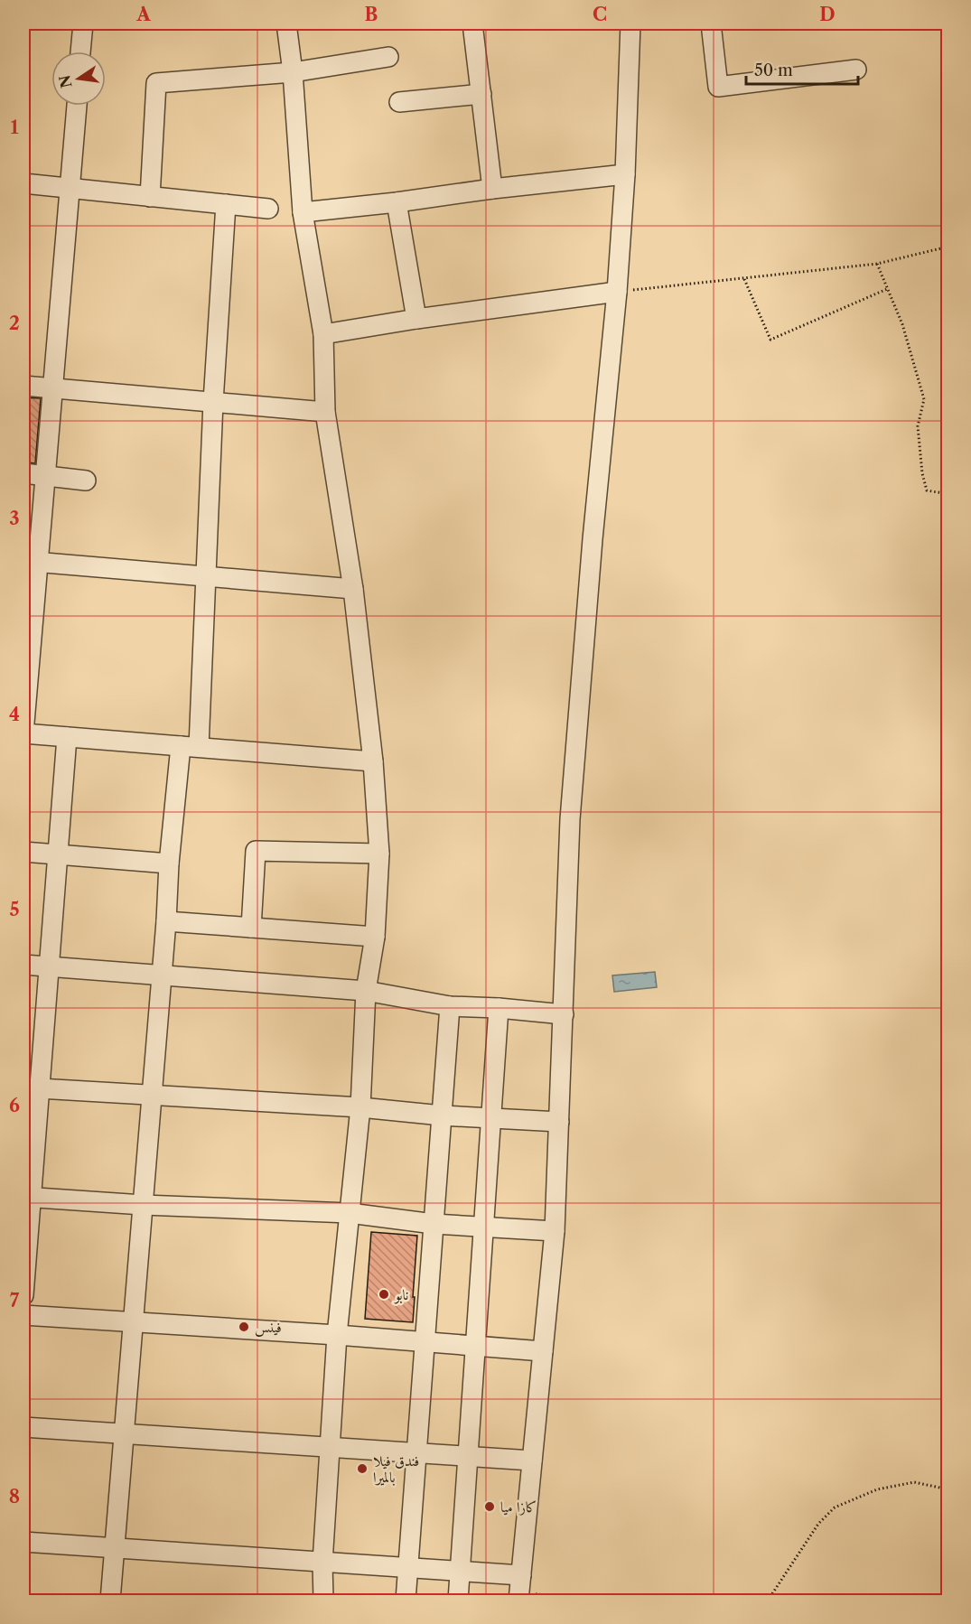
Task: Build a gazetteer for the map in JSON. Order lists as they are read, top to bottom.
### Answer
{
  "places": [
    "نابو",
    "فينس",
    "فندق فيلا بالميرا",
    "كازا ميا"
  ],
  "scale_bar": "50 m",
  "north": "left",
  "grid": {
    "columns": [
      "A",
      "B",
      "C",
      "D"
    ],
    "rows": [
      "1",
      "2",
      "3",
      "4",
      "5",
      "6",
      "7",
      "8"
    ]
  }
}
